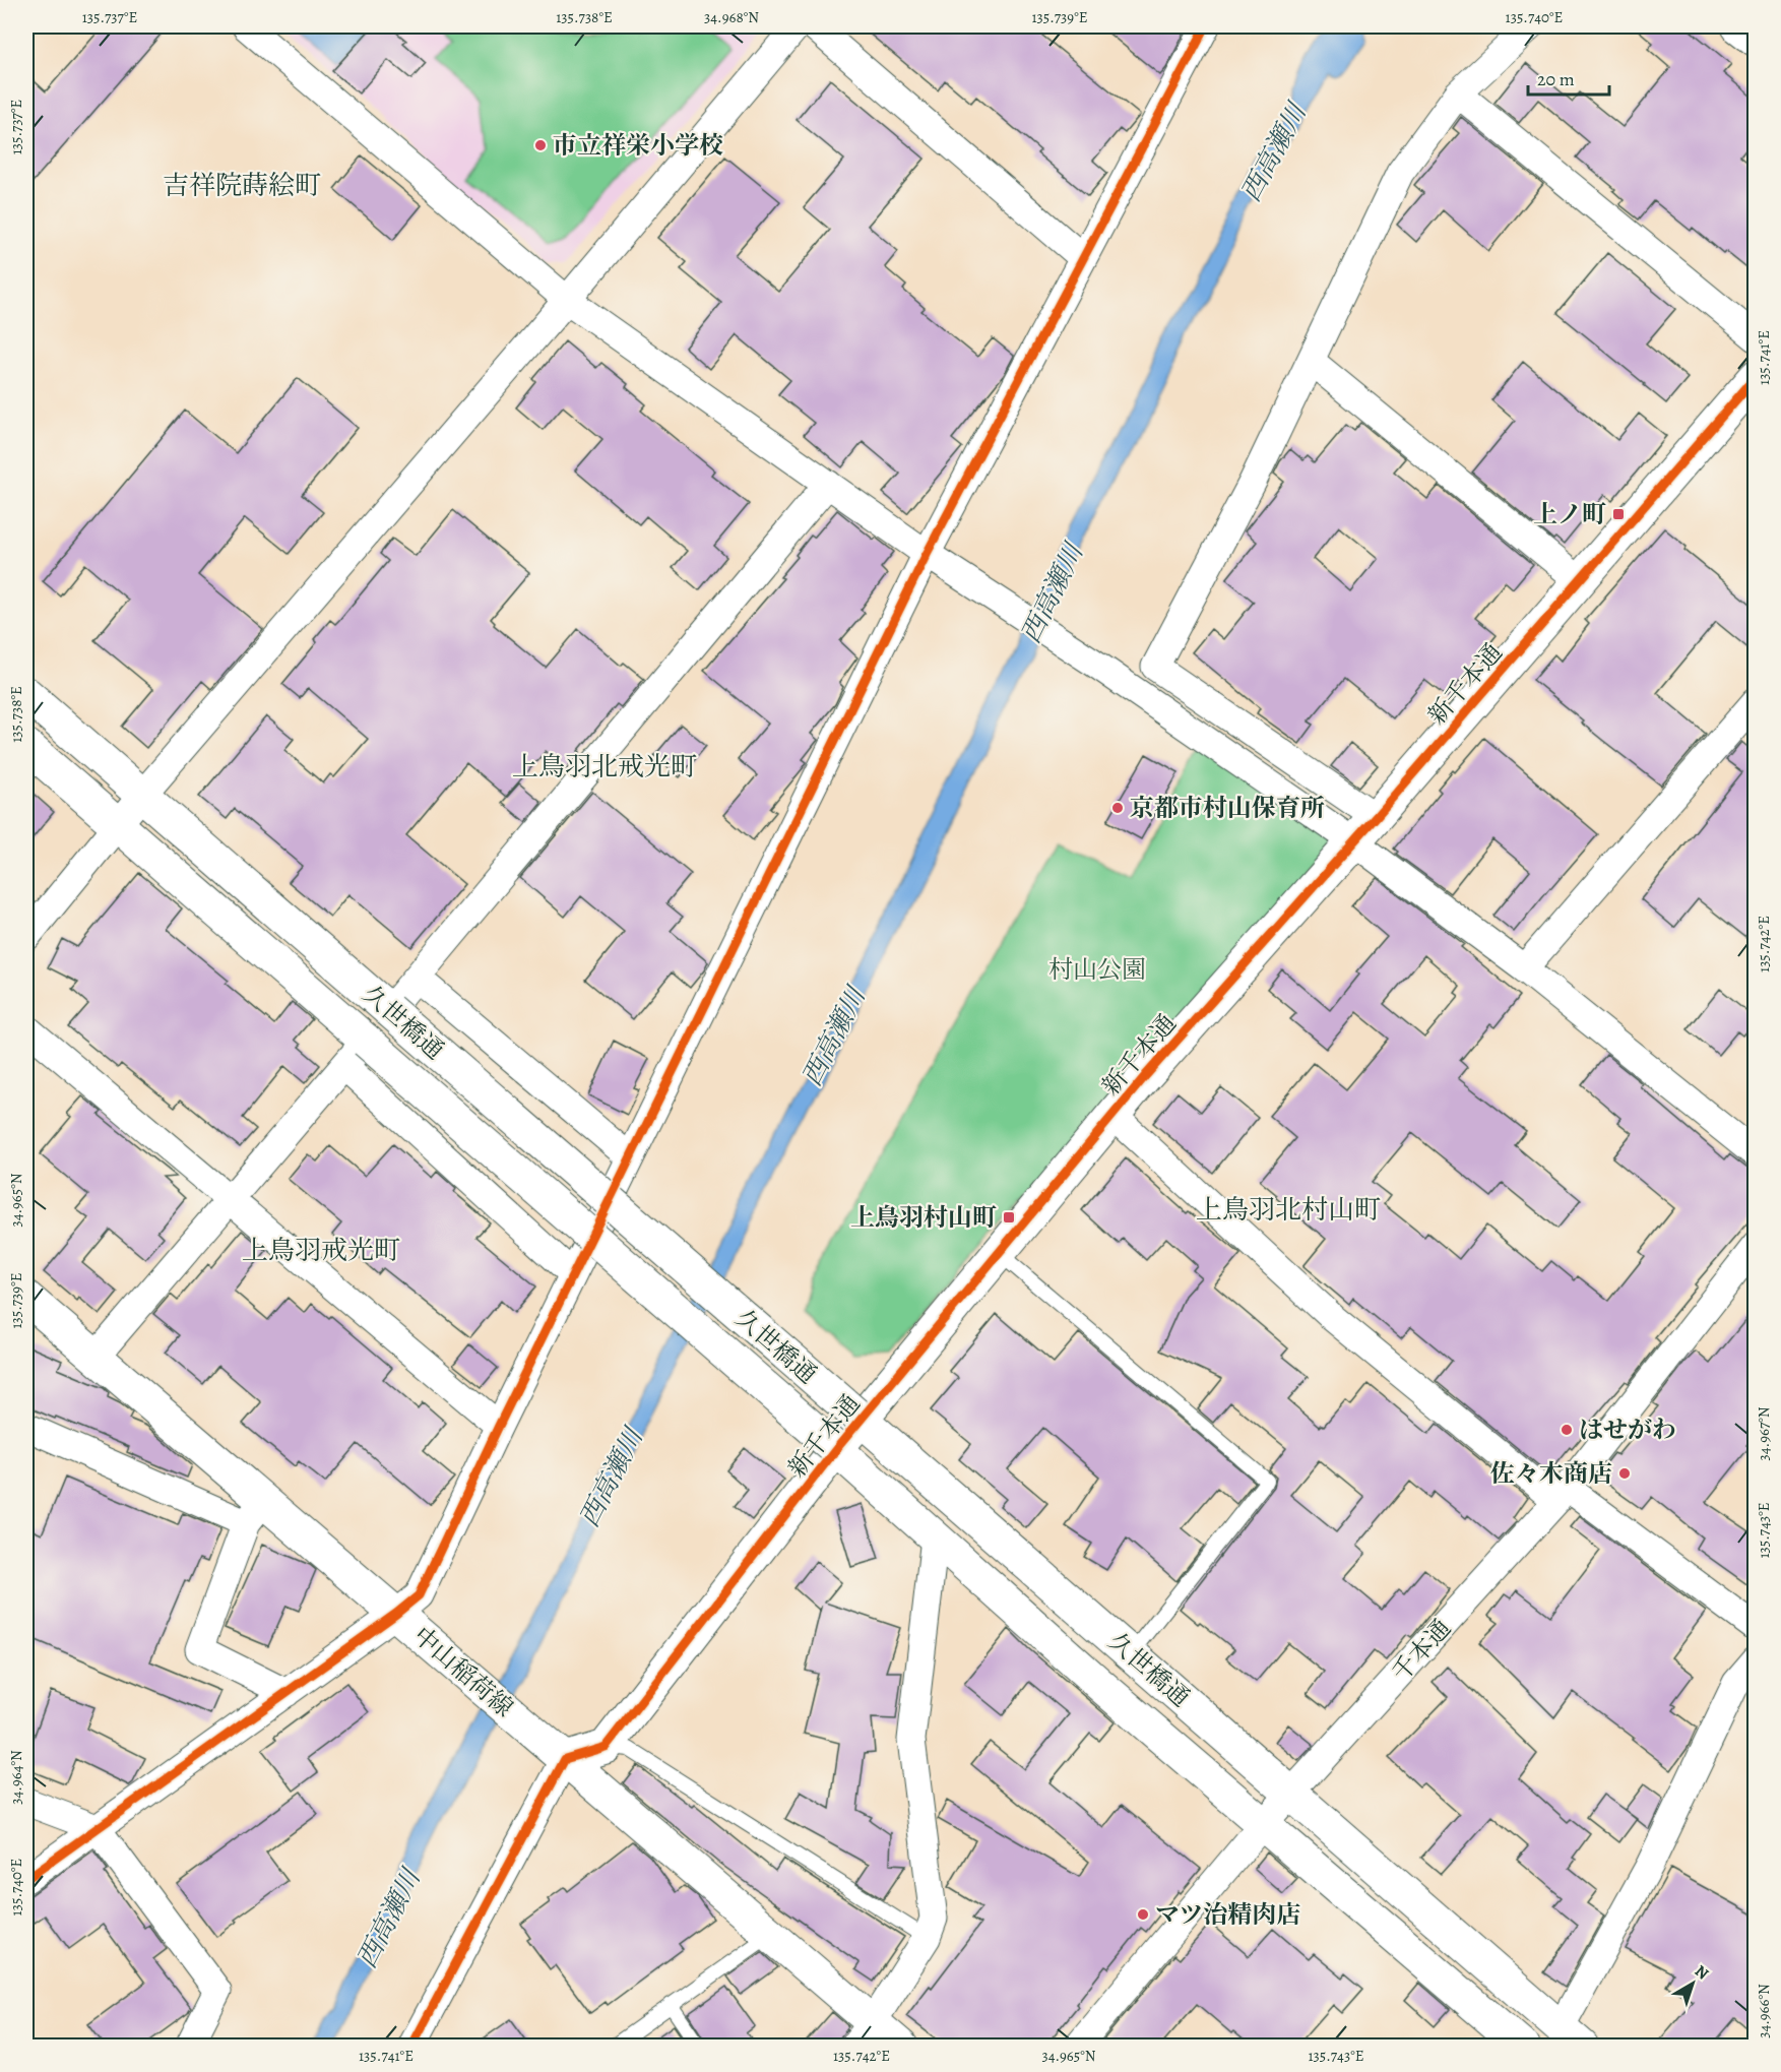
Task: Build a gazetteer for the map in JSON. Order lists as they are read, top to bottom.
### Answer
{
  "streets": {
    "street": [
      "新千本通",
      "久世橋通",
      "千本通",
      "中山稲荷線"
    ]
  },
  "crossings": [
    ["新千本通", "久世橋通"],
    ["久世橋通", "千本通"]
  ],
  "districts": [
    "吉祥院蒔絵町",
    "上鳥羽北戒光町",
    "上鳥羽北村山町",
    "上鳥羽戒光町"
  ],
  "water": ["西高瀬川"],
  "parks": ["村山公園"],
  "places": {
    "other": [
      "市立祥栄小学校",
      "京都市村山保育所",
      "はせがわ",
      "佐々木商店",
      "マツ治精肉店"
    ],
    "transit": ["上ノ町", "上鳥羽村山町"]
  },
  "scale_bar": "20 m",
  "north": "top right",
  "coordinates": [
    "135.737°E",
    "135.738°E",
    "34.968°N",
    "135.739°E",
    "135.740°E",
    "135.741°E",
    "135.742°E",
    "34.965°N",
    "34.967°N",
    "135.743°E",
    "34.964°N",
    "34.966°N"
  ]
}
